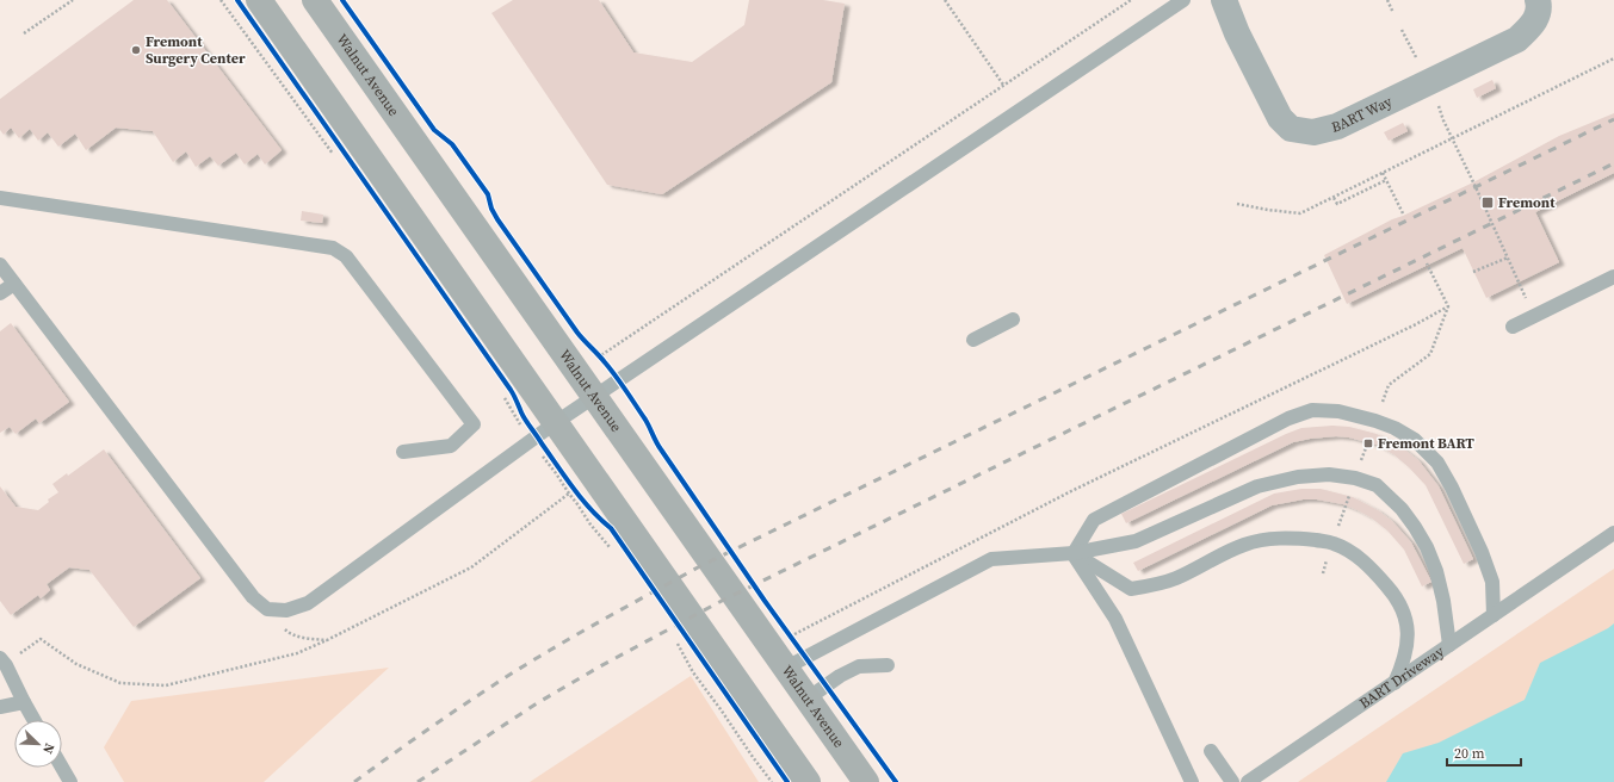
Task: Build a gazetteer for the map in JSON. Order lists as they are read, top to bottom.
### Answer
{
  "streets": {
    "main road": ["Walnut Avenue"],
    "street": ["BART Way"],
    "lane": ["BART Driveway"]
  },
  "places": {
    "other": ["Fremont Surgery Center"],
    "transit": ["Fremont", "Fremont BART"]
  },
  "scale_bar": "20 m",
  "north": "bottom right"
}
